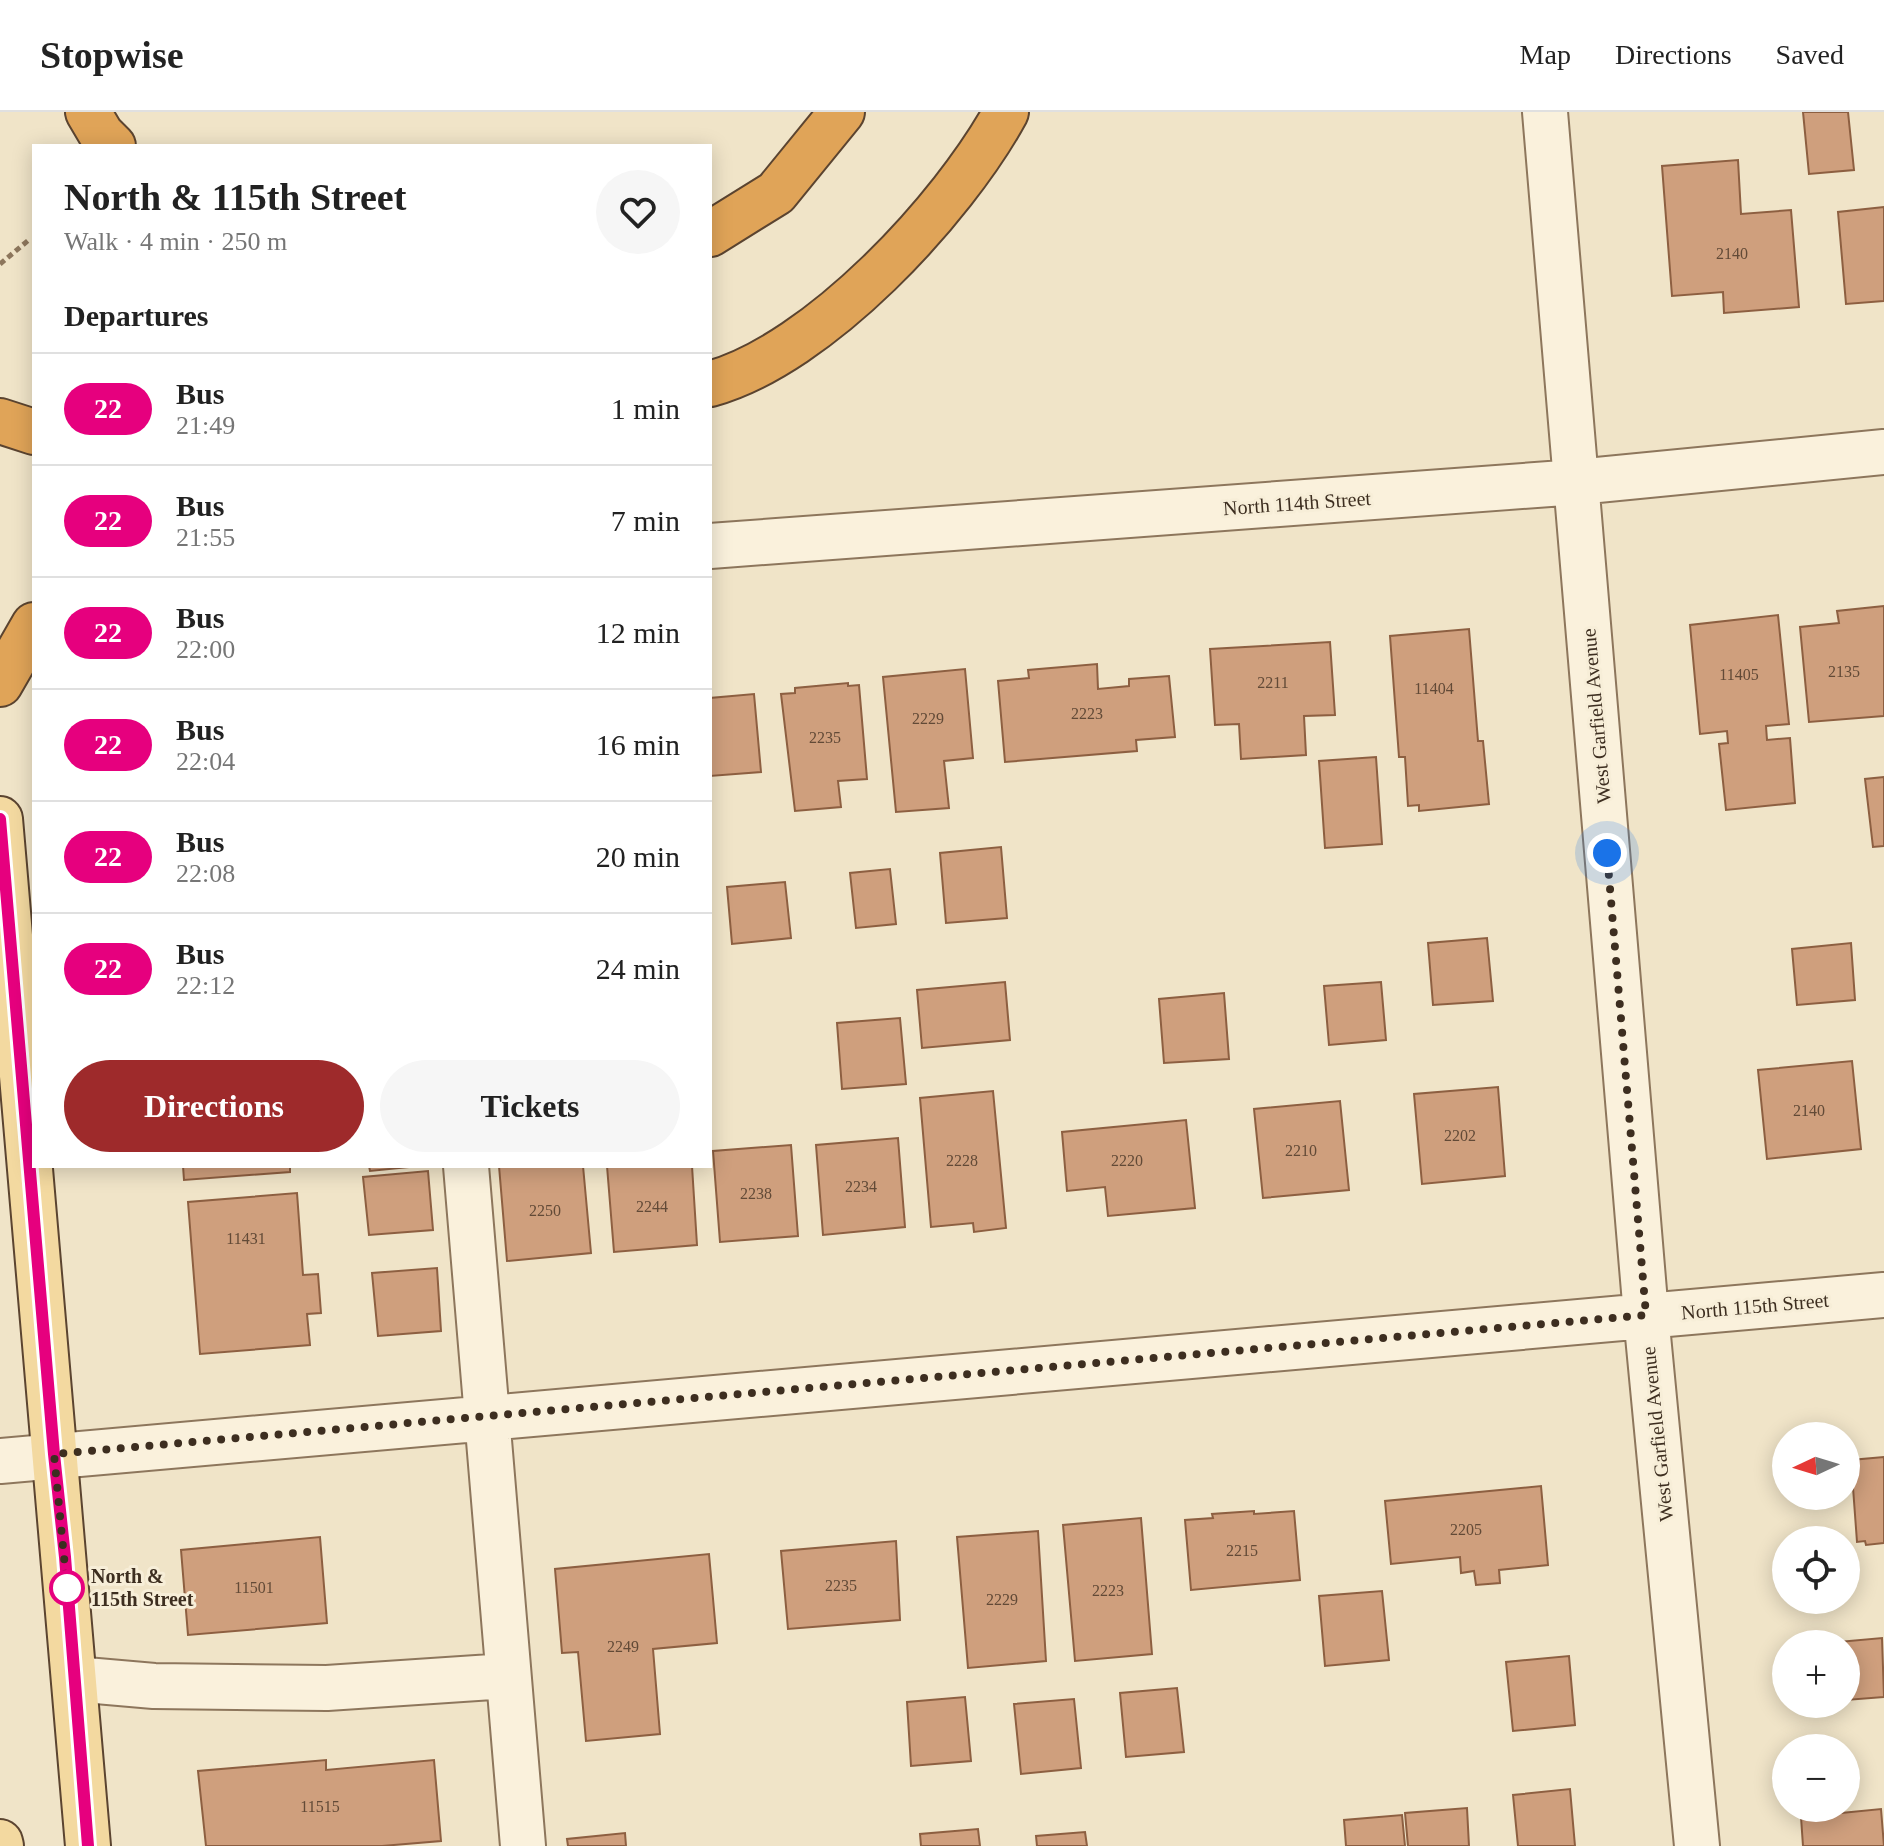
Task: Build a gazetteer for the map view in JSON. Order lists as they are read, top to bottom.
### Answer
{
  "streets": {
    "street": ["North 114th Street", "West Garfield Avenue", "North 115th Street"]
  },
  "crossings": [
    ["North 114th Street", "West Garfield Avenue"],
    ["West Garfield Avenue", "North 115th Street"]
  ],
  "places": ["North & 115th Street"],
  "lines": ["bus line 22"],
  "house_numbers": [
    "2140",
    "2135",
    "11405",
    "2211",
    "11404",
    "2223",
    "2229",
    "2235",
    "2140",
    "2202",
    "2210",
    "2228",
    "2220",
    "2234",
    "2238",
    "2244",
    "2250",
    "11431",
    "2205",
    "2215",
    "2235",
    "11501",
    "2223",
    "2229",
    "2249",
    "11515"
  ],
  "north": "left",
  "page": {
    "header": "Stopwise",
    "nav": ["Map", "Directions", "Saved"],
    "heading": [
      ["North & 115th Street", "Walk · 4 min · 250 m"],
      "Departures"
    ],
    "list": [
      {
        "mark": "22",
        "name": "Bus",
        "note": "21:49",
        "value": "1 min"
      },
      {
        "mark": "22",
        "name": "Bus",
        "note": "21:55",
        "value": "7 min"
      },
      {
        "mark": "22",
        "name": "Bus",
        "note": "22:00",
        "value": "12 min"
      },
      {
        "mark": "22",
        "name": "Bus",
        "note": "22:04",
        "value": "16 min"
      },
      {
        "mark": "22",
        "name": "Bus",
        "note": "22:08",
        "value": "20 min"
      },
      {
        "mark": "22",
        "name": "Bus",
        "note": "22:12",
        "value": "24 min"
      }
    ],
    "buttons": ["Directions", "Tickets"],
    "map_buttons": ["+", "−"]
  }
}
